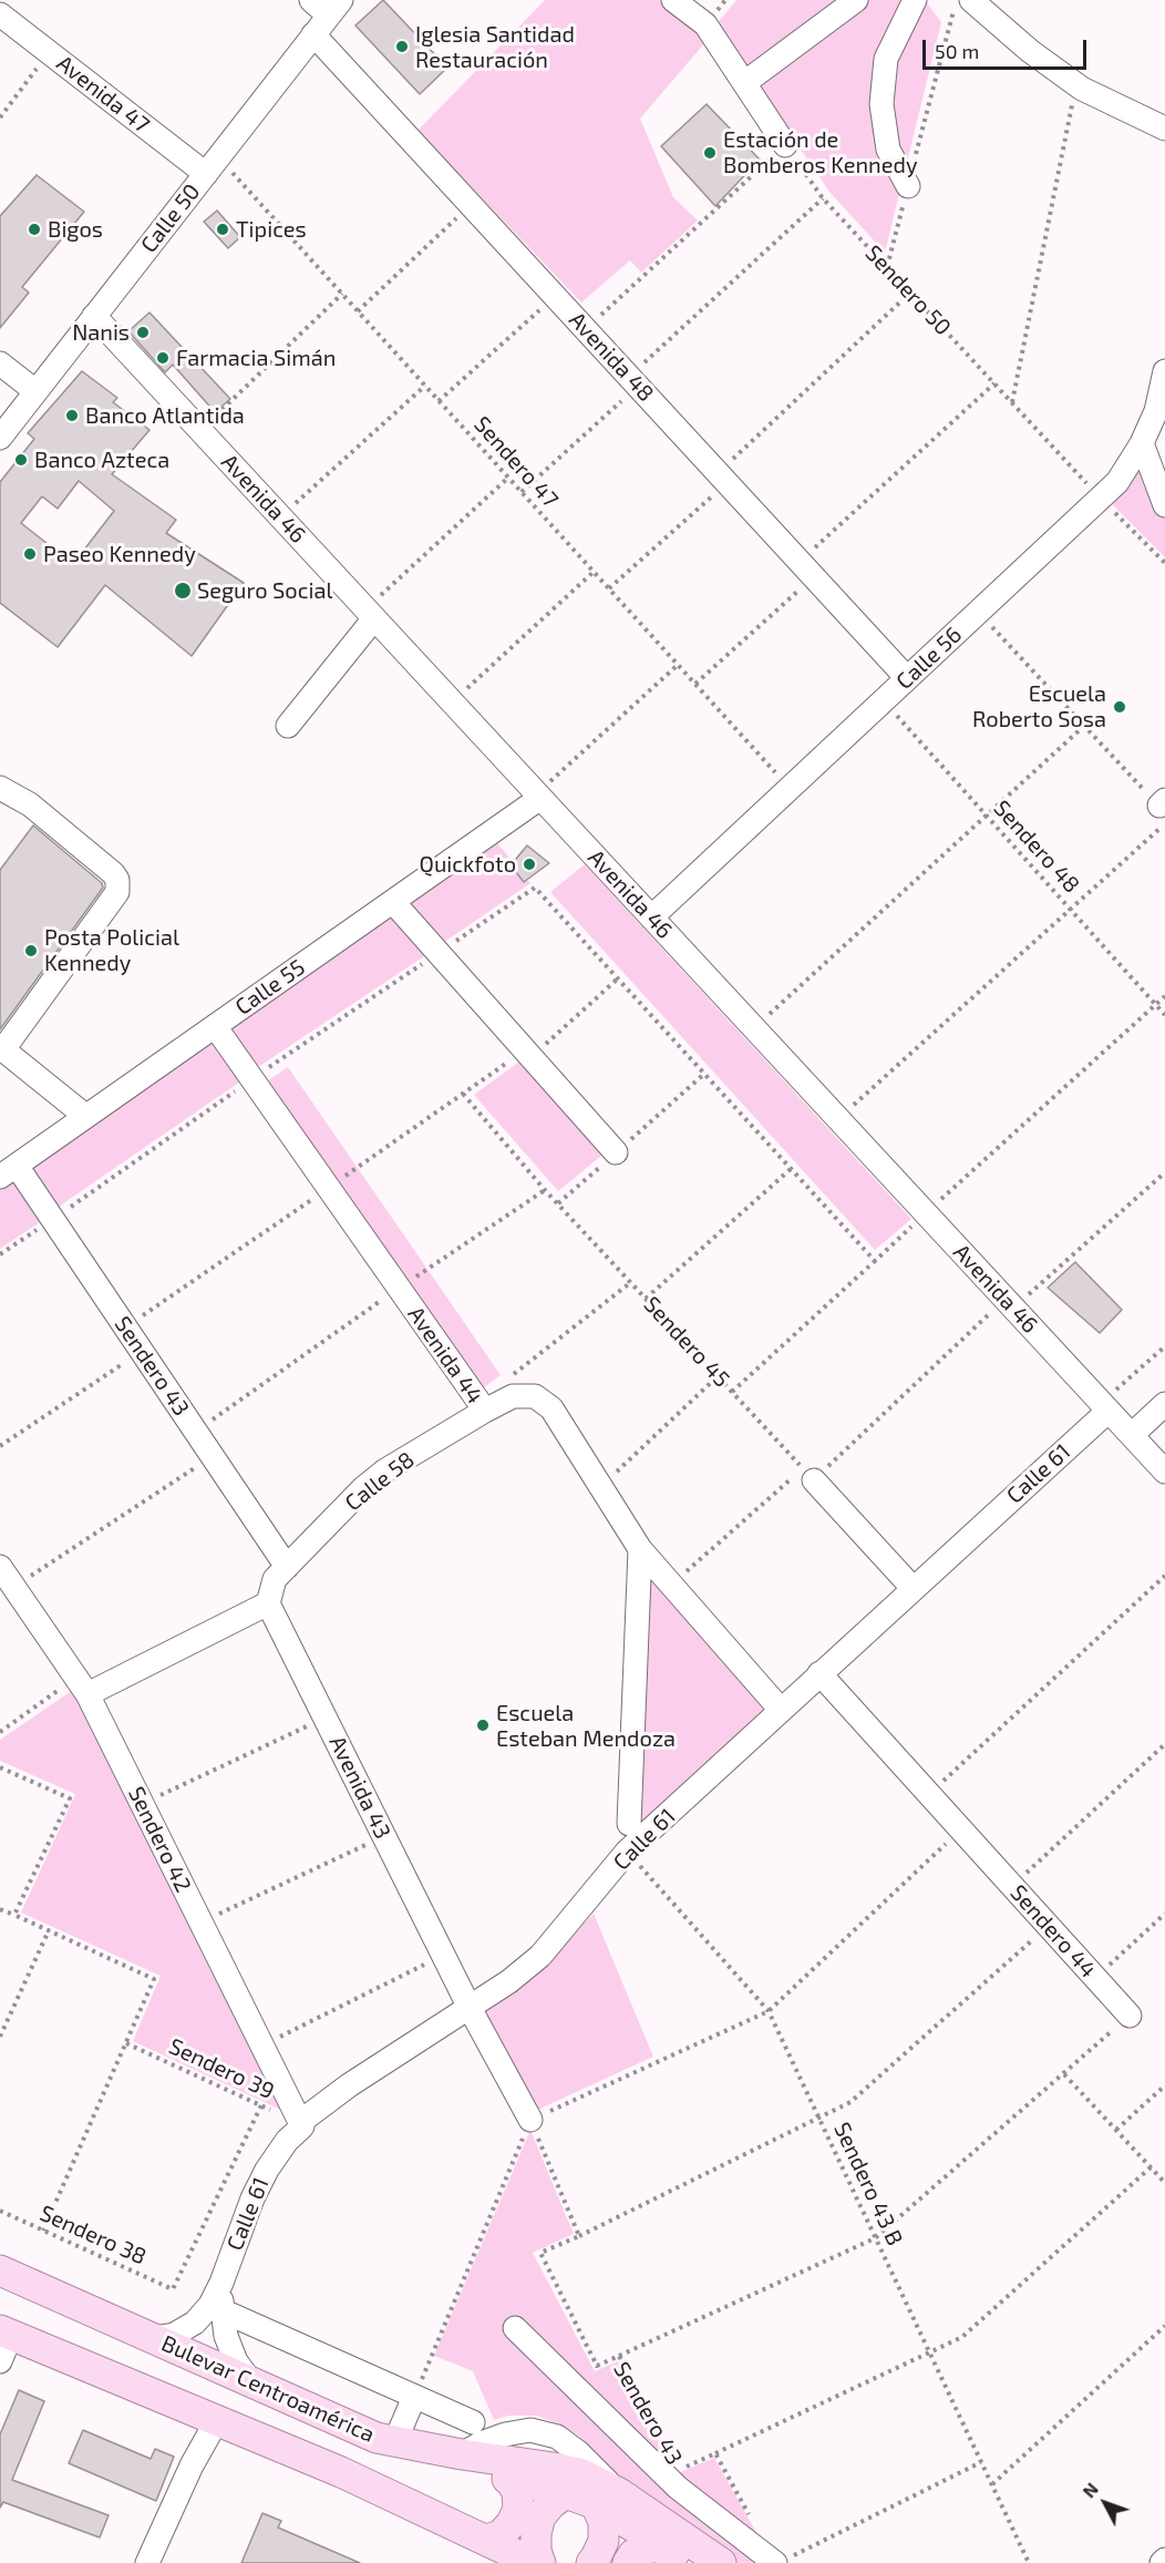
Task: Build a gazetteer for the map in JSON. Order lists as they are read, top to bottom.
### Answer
{
  "streets": {
    "main road": ["Bulevar Centroamérica"],
    "street": [
      "Avenida 47",
      "Calle 50",
      "Avenida 48",
      "Avenida 46",
      "Calle 56",
      "Calle 55",
      "Avenida 44",
      "Sendero 43",
      "Calle 61",
      "Calle 58",
      "Avenida 43",
      "Sendero 42",
      "Sendero 44"
    ],
    "path": [
      "Sendero 50",
      "Sendero 47",
      "Sendero 48",
      "Sendero 45",
      "Sendero 39",
      "Sendero 43 B",
      "Sendero 38"
    ]
  },
  "crossings": [
    ["Avenida 47", "Calle 50"],
    ["Avenida 47", "Sendero 47"],
    ["Calle 50", "Avenida 48"],
    ["Calle 50", "Sendero 47"],
    ["Calle 50", "Avenida 46"],
    ["Sendero 50", "Calle 56"],
    ["Avenida 48", "Calle 56"],
    ["Sendero 47", "Calle 56"],
    ["Avenida 46", "Calle 56"],
    ["Avenida 46", "Calle 55"],
    ["Avenida 46", "Calle 61"],
    ["Calle 56", "Sendero 48"],
    ["Calle 55", "Avenida 44"],
    ["Calle 55", "Sendero 43"],
    ["Avenida 44", "Calle 61"],
    ["Avenida 44", "Calle 58"],
    ["Sendero 43", "Calle 58"],
    ["Calle 61", "Avenida 43"],
    ["Calle 61", "Sendero 42"],
    ["Calle 61", "Sendero 44"],
    ["Calle 61", "Sendero 39"],
    ["Calle 61", "Sendero 43 B"],
    ["Calle 61", "Bulevar Centroamérica"],
    ["Sendero 42", "Sendero 39"],
    ["Sendero 39", "Sendero 38"]
  ],
  "places": [
    "Iglesia Santidad Restauración",
    "Estación de Bomberos Kennedy",
    "Bigos",
    "Tipices",
    "Nanis",
    "Farmacia Simán",
    "Banco Atlantida",
    "Banco Azteca",
    "Paseo Kennedy",
    "Seguro Social",
    "Escuela Roberto Sosa",
    "Quickfoto",
    "Posta Policial Kennedy",
    "Escuela Esteban Mendoza"
  ],
  "scale_bar": "50 m",
  "north": "top left"
}
